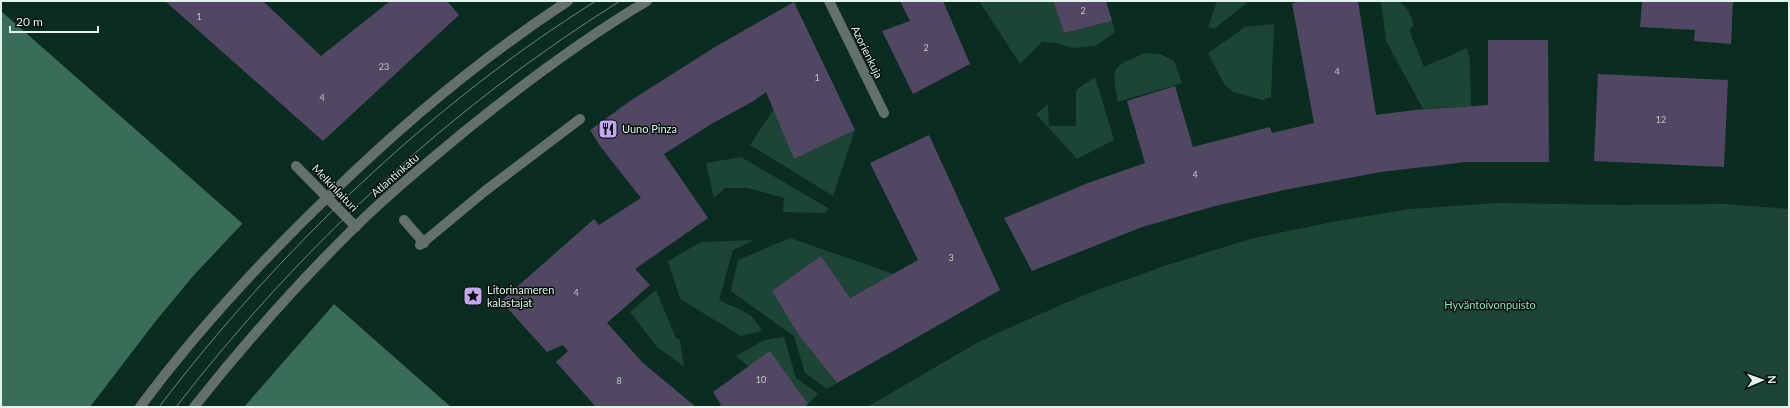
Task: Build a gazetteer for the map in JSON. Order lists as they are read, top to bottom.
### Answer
{
  "streets": {
    "street": ["Azorienkuja", "Atlantinkatu", "Melkinlaituri"]
  },
  "crossings": [
    ["Atlantinkatu", "Melkinlaituri"]
  ],
  "parks": ["Hyväntoivonpuisto"],
  "places": {
    "restaurant": ["Uuno Pinza"],
    "place": ["Litorinameren kalastajat"]
  },
  "house_numbers": [
    "2",
    "1",
    "2",
    "23",
    "4",
    "1",
    "4",
    "12",
    "4",
    "3",
    "4",
    "10",
    "8"
  ],
  "scale_bar": "20 m",
  "north": "right"
}
